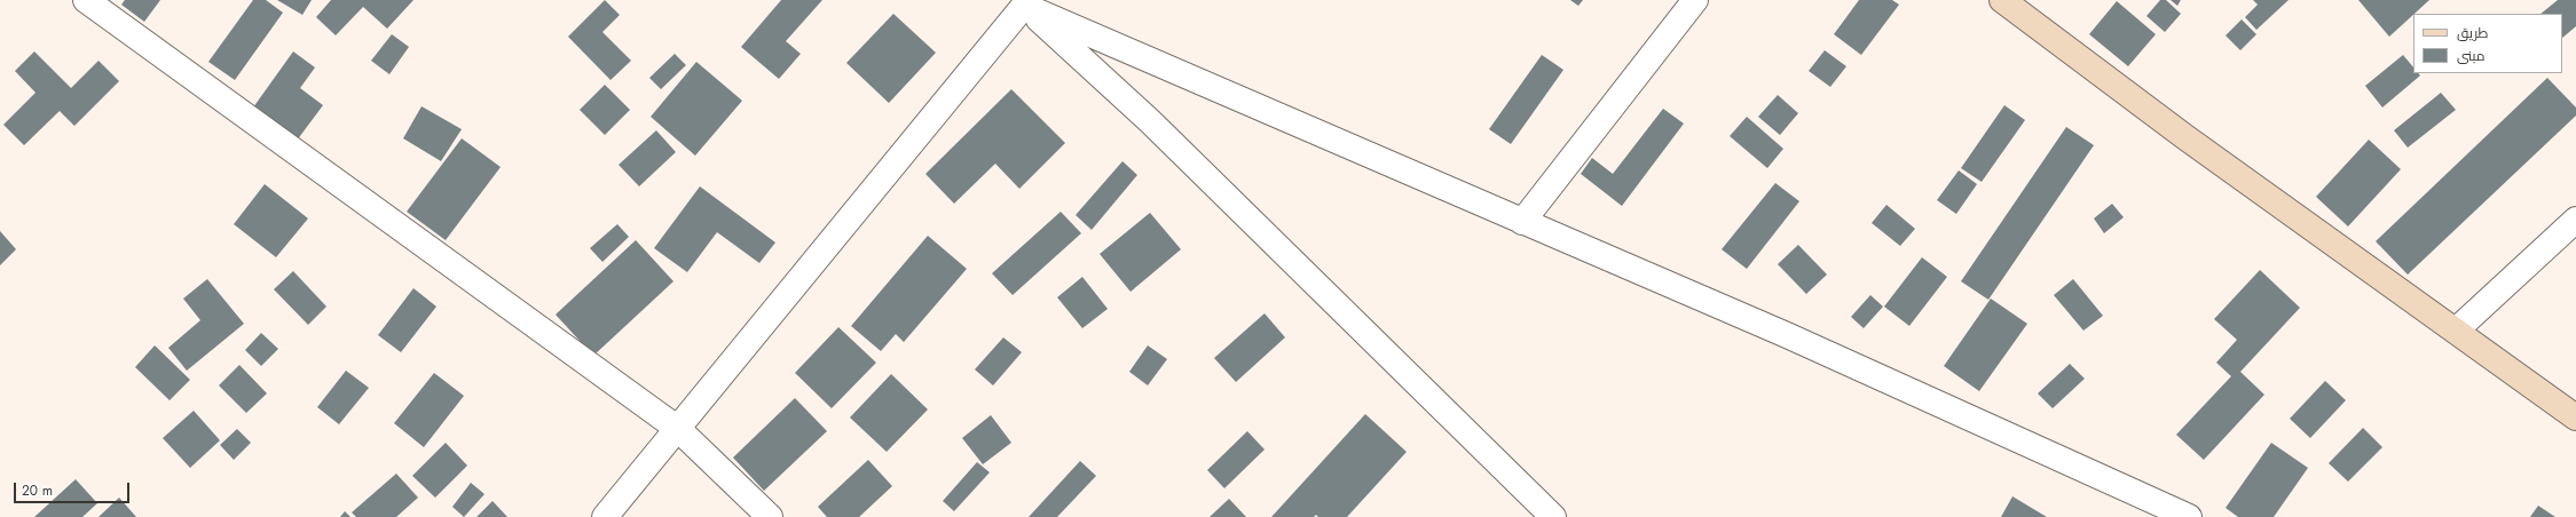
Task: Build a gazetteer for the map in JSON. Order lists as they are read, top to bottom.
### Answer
{
  "legend": ["طريق", "مبنى"],
  "scale_bar": "20 m"
}
